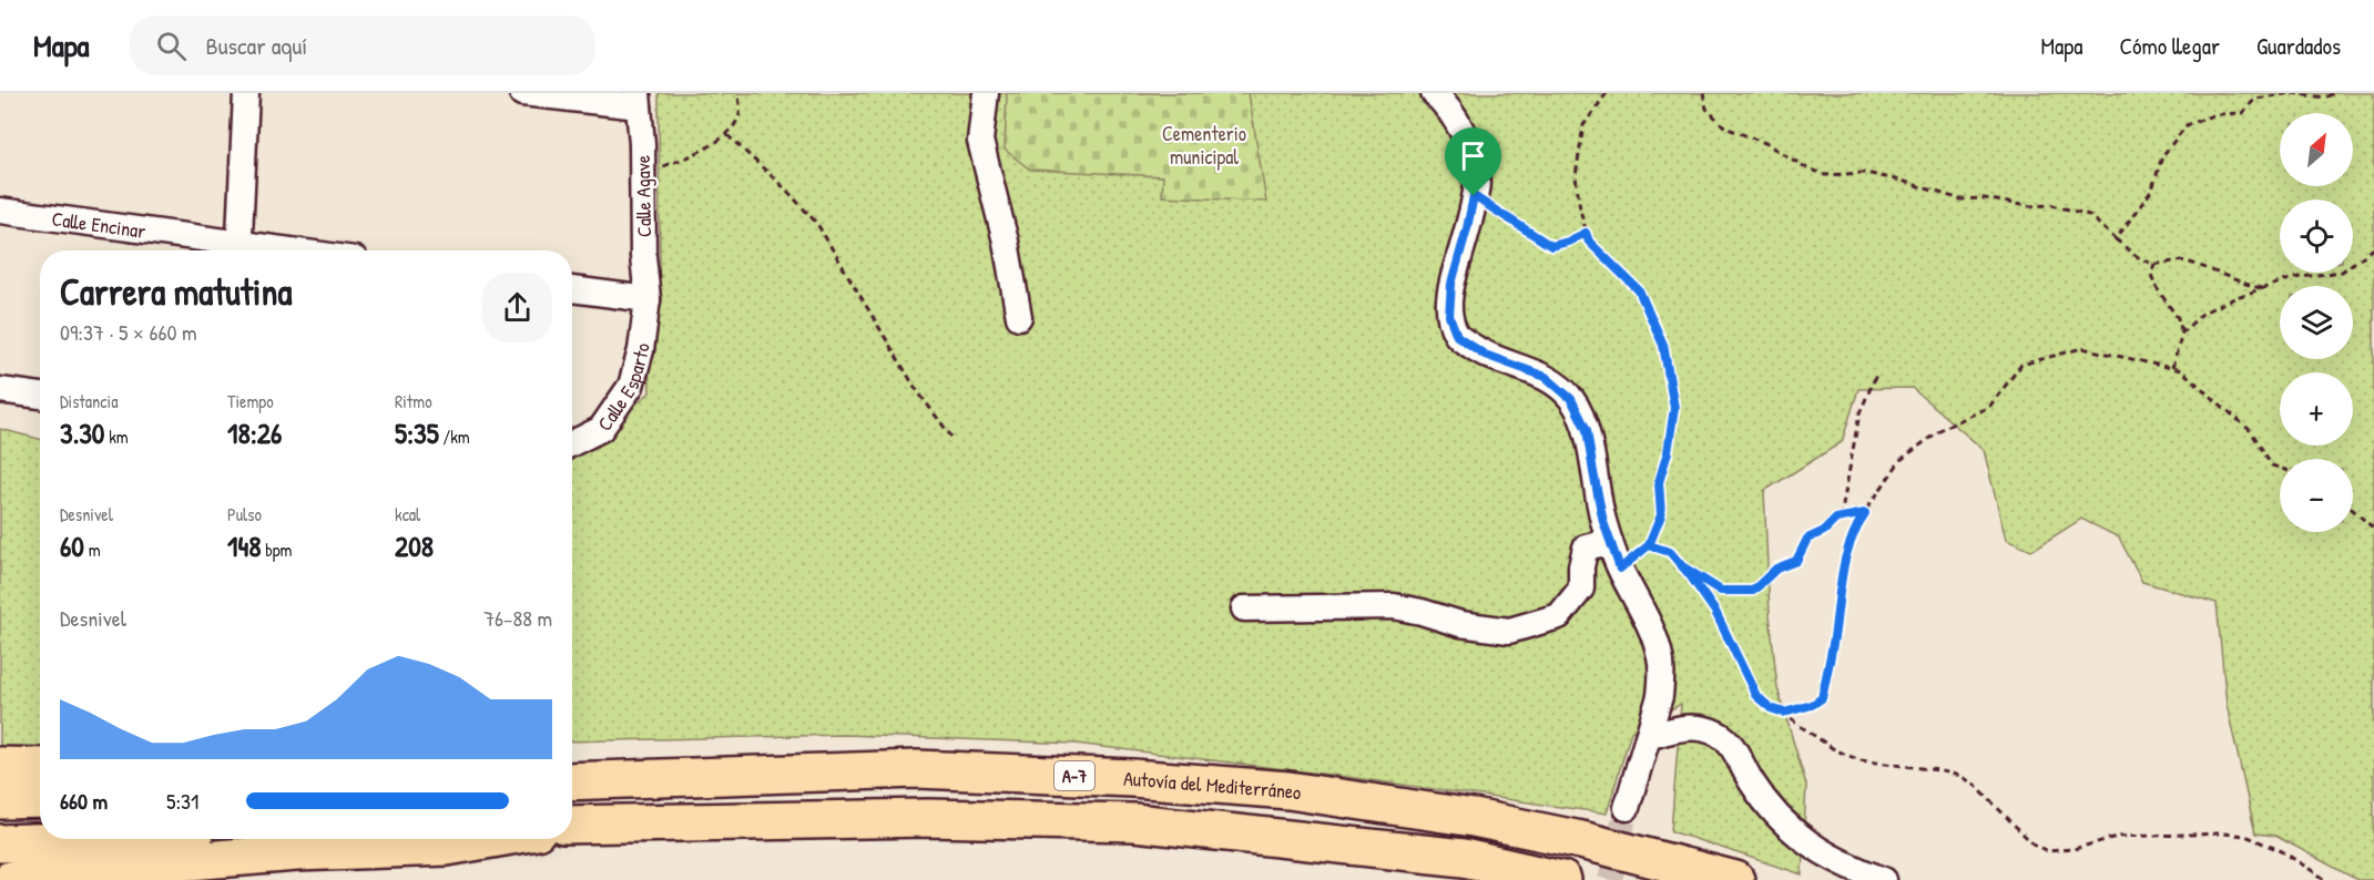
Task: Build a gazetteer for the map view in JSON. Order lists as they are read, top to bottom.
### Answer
{
  "streets": {
    "highway": ["A-7", "Autovía del Mediterráneo"],
    "street": ["Calle Agave", "Calle Encinar", "Calle Esparto"]
  },
  "crossings": [
    ["Calle Agave", "Calle Esparto"]
  ],
  "parks": ["Cementerio municipal"],
  "north": "top right",
  "page": {
    "header": "Mapa",
    "search": "Buscar aquí",
    "nav": ["Mapa", "Cómo llegar", "Guardados"],
    "map_buttons": ["+", "−"],
    "heading": ["Carrera matutina", "09:37 · 5 × 660 m"],
    "stats": [
      ["Distancia", "3.30 km"],
      ["Tiempo", "18:26"],
      ["Ritmo", "5:35 /km"],
      ["Desnivel", "60 m"],
      ["Pulso", "148 bpm"],
      ["kcal", "208"]
    ],
    "chart": ["Desnivel", "76–88 m"],
    "list": [
      {
        "name": "660 m",
        "note": "5:31"
      }
    ]
  }
}
